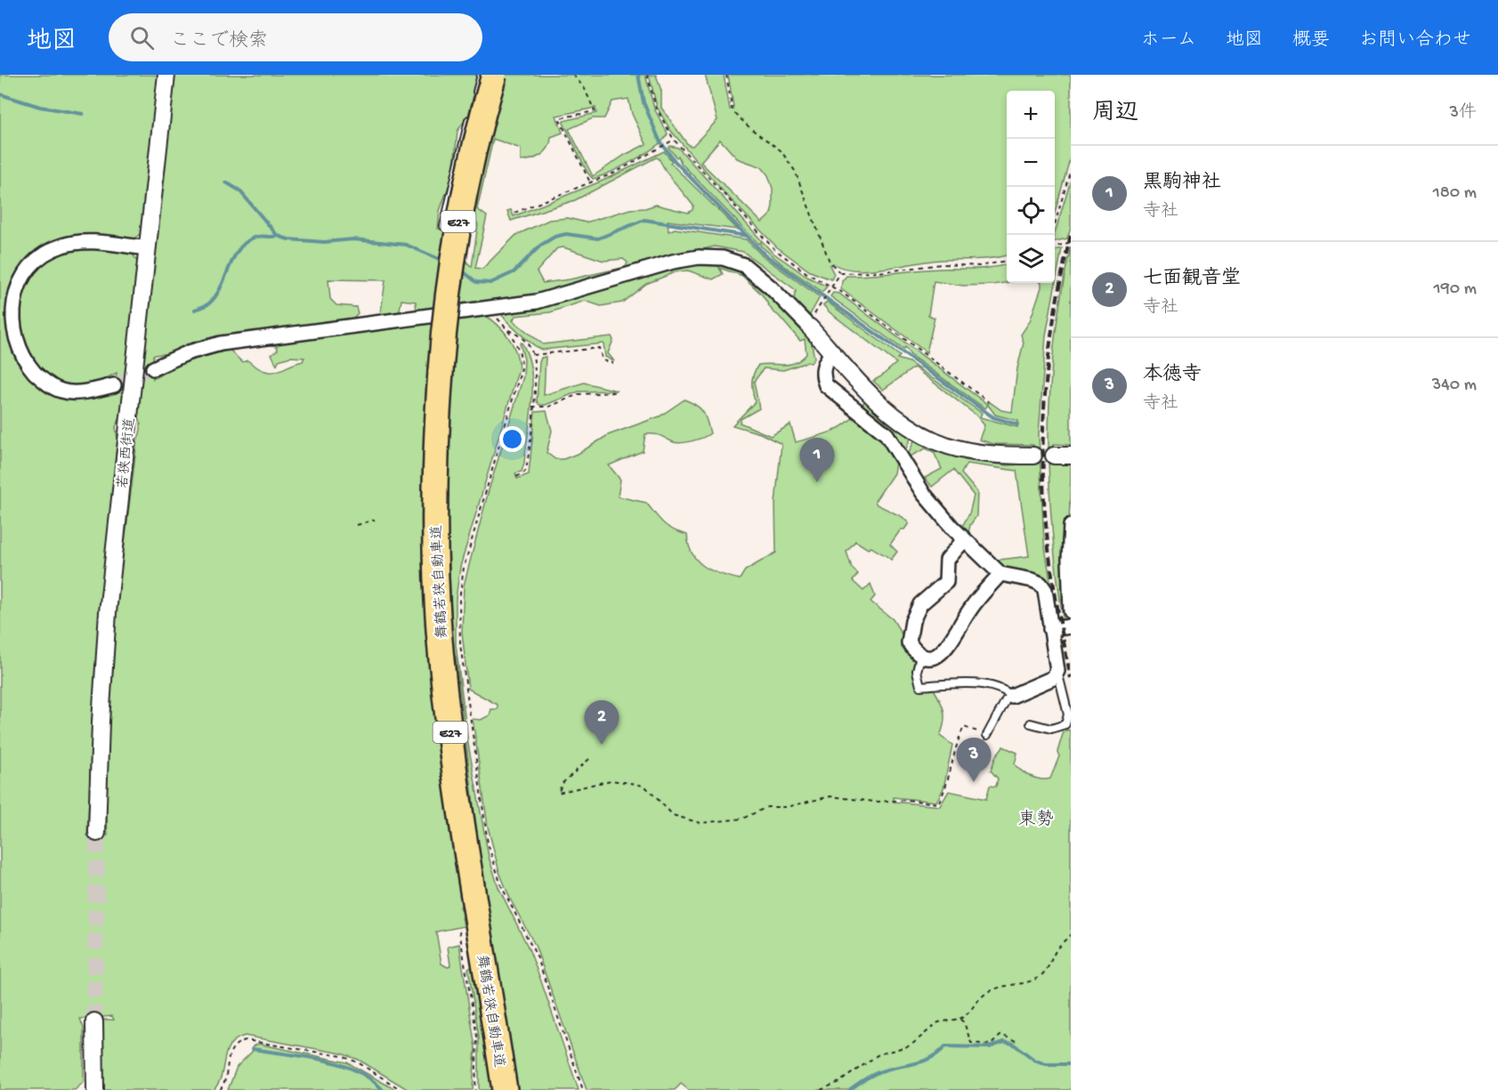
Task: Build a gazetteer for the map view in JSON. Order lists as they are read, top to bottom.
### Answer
{
  "streets": {
    "highway": ["E27", "舞鶴若狭自動車道"],
    "street": ["若狭西街道"]
  },
  "districts": ["東勢"],
  "page": {
    "header": "地図",
    "search": "ここで検索",
    "nav": [
      "ホーム",
      "地図",
      "概要",
      "お問い合わせ"
    ],
    "heading": ["周辺", "3件"],
    "map_buttons": ["+", "−"],
    "list": [
      {
        "mark": "1",
        "name": "黒駒神社",
        "note": "寺社",
        "value": "180 m"
      },
      {
        "mark": "2",
        "name": "七面観音堂",
        "note": "寺社",
        "value": "190 m"
      },
      {
        "mark": "3",
        "name": "本徳寺",
        "note": "寺社",
        "value": "340 m"
      }
    ],
    "pins": ["1", "2", "3"]
  }
}
